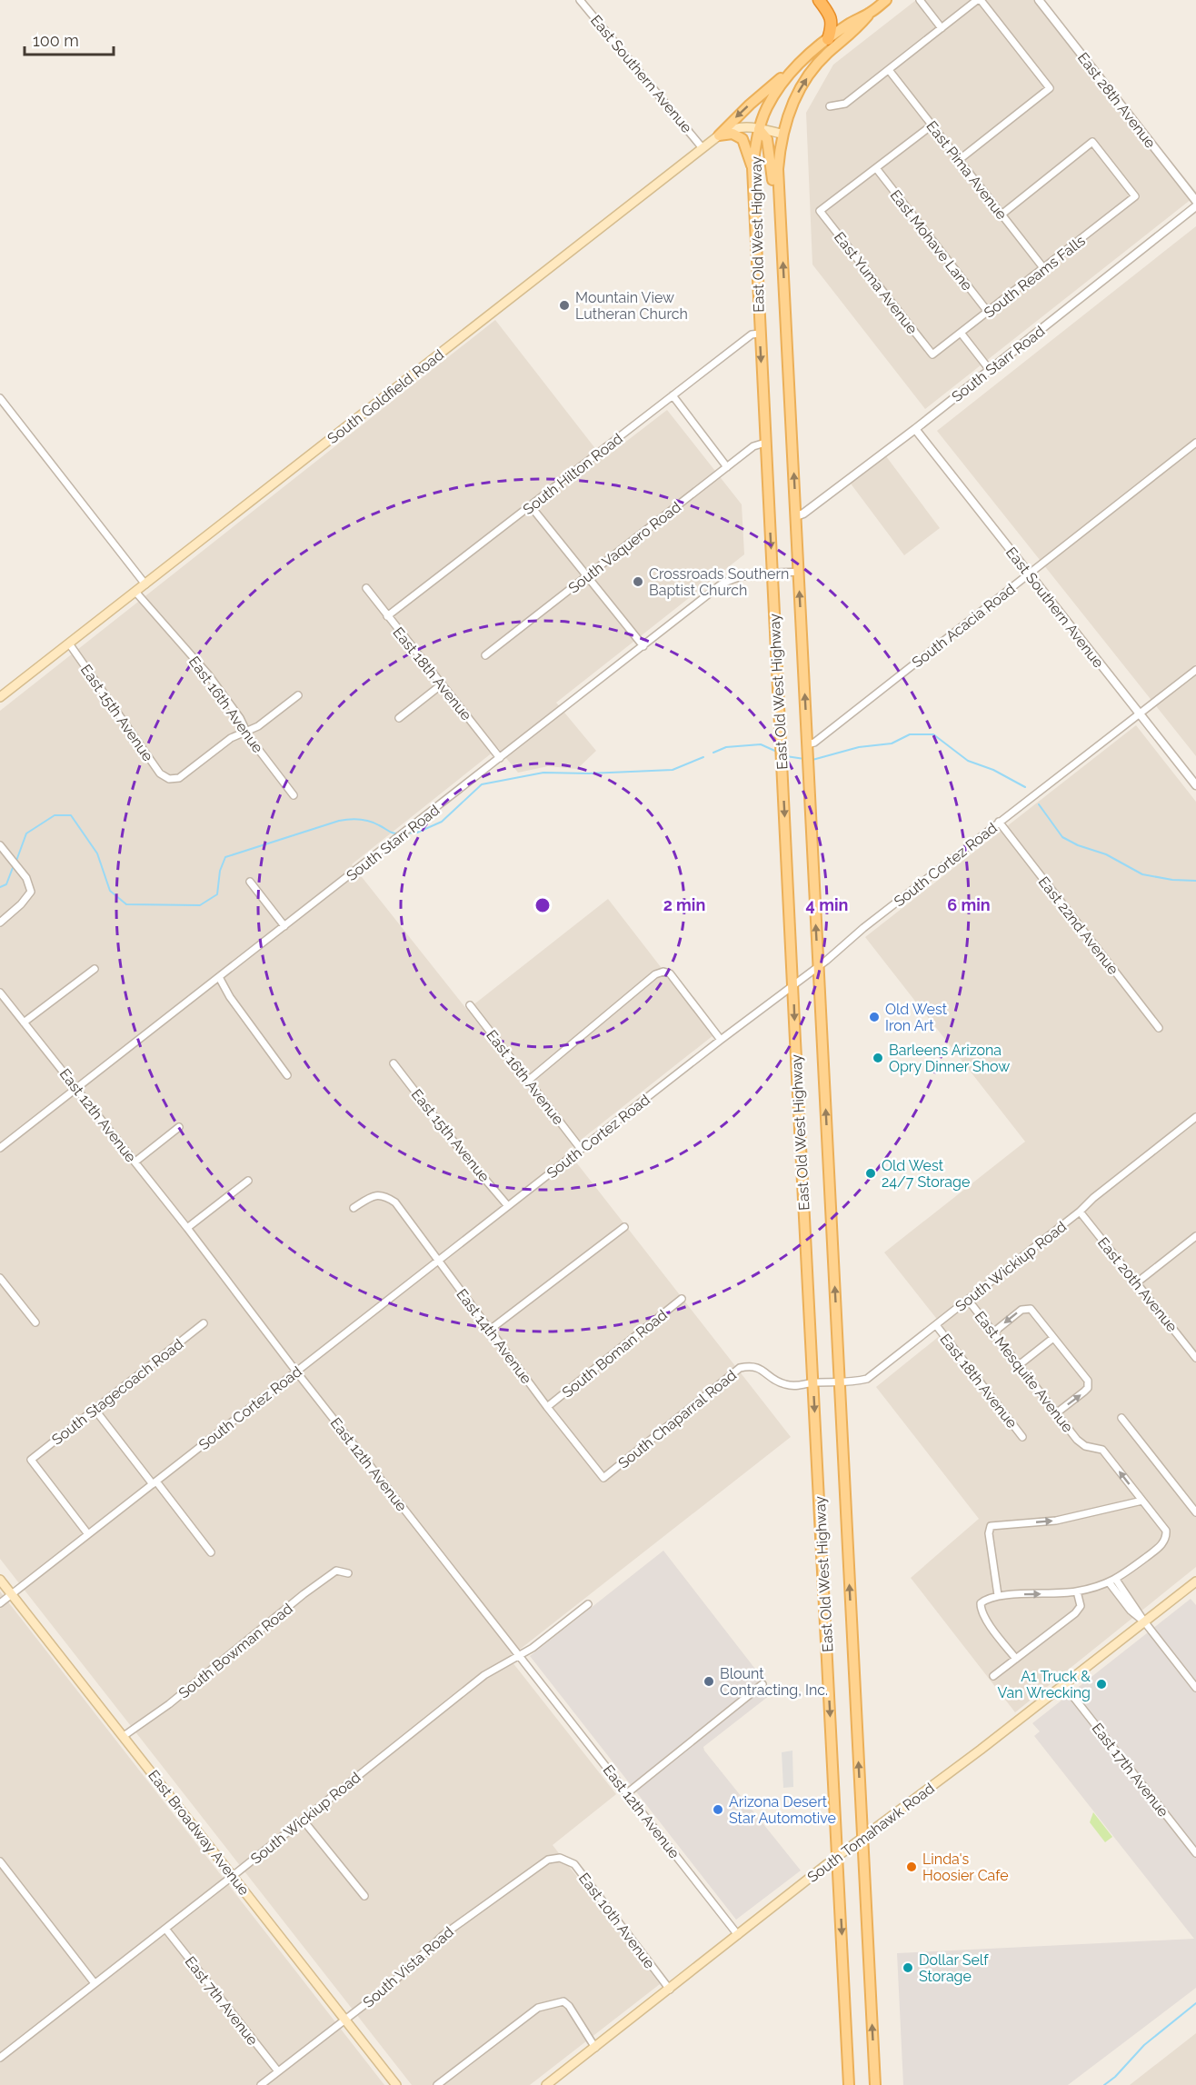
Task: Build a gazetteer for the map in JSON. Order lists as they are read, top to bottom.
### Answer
{
  "streets": {
    "main road": [
      "East Old West Highway",
      "South Goldfield Road",
      "East Broadway Avenue",
      "South Tomahawk Road"
    ],
    "street": [
      "East Southern Avenue",
      "East 28th Avenue",
      "East Pima Avenue",
      "East Mohave Lane",
      "South Reams Falls",
      "East Yuma Avenue",
      "South Starr Road",
      "South Hilton Road",
      "South Vaquero Road",
      "South Acacia Road",
      "East 18th Avenue",
      "East 16th Avenue",
      "East 15th Avenue",
      "South Cortez Road",
      "East 22nd Avenue",
      "East 12th Avenue",
      "South Wickiup Road",
      "East 20th Avenue",
      "East 14th Avenue",
      "South Boman Road",
      "East Mesquite Avenue",
      "South Stagecoach Road",
      "South Chaparral Road",
      "South Bowman Road",
      "East 17th Avenue",
      "East 10th Avenue",
      "South Vista Road",
      "East 7th Avenue"
    ]
  },
  "crossings": [
    ["East Southern Avenue", "South Starr Road"],
    ["East Southern Avenue", "South Goldfield Road"],
    ["East Southern Avenue", "South Acacia Road"],
    ["East Southern Avenue", "South Cortez Road"],
    ["East Pima Avenue", "South Reams Falls"],
    ["East Old West Highway", "South Starr Road"],
    ["East Old West Highway", "South Goldfield Road"],
    ["East Old West Highway", "South Hilton Road"],
    ["East Old West Highway", "South Vaquero Road"],
    ["East Old West Highway", "South Acacia Road"],
    ["East Old West Highway", "South Cortez Road"],
    ["East Old West Highway", "South Wickiup Road"],
    ["East Old West Highway", "South Chaparral Road"],
    ["East Old West Highway", "South Tomahawk Road"],
    ["East Mohave Lane", "South Reams Falls"],
    ["East Mohave Lane", "East Yuma Avenue"],
    ["South Reams Falls", "East Yuma Avenue"],
    ["South Starr Road", "East 18th Avenue"],
    ["South Starr Road", "East 12th Avenue"],
    ["South Goldfield Road", "East 16th Avenue"],
    ["South Goldfield Road", "East 15th Avenue"],
    ["South Hilton Road", "East 18th Avenue"],
    ["East 18th Avenue", "South Wickiup Road"],
    ["East 16th Avenue", "East 15th Avenue"],
    ["East 16th Avenue", "South Cortez Road"],
    ["East 15th Avenue", "South Cortez Road"],
    ["South Cortez Road", "East 22nd Avenue"],
    ["South Cortez Road", "East 12th Avenue"],
    ["South Cortez Road", "East 14th Avenue"],
    ["South Cortez Road", "South Stagecoach Road"],
    ["South Cortez Road", "East Broadway Avenue"],
    ["East 12th Avenue", "South Wickiup Road"],
    ["East 12th Avenue", "South Tomahawk Road"],
    ["South Wickiup Road", "East 20th Avenue"],
    ["South Wickiup Road", "East Mesquite Avenue"],
    ["South Wickiup Road", "South Chaparral Road"],
    ["South Wickiup Road", "East Broadway Avenue"],
    ["South Wickiup Road", "East 7th Avenue"],
    ["East 14th Avenue", "South Boman Road"],
    ["East 14th Avenue", "South Chaparral Road"],
    ["South Bowman Road", "East Broadway Avenue"],
    ["East 17th Avenue", "South Tomahawk Road"],
    ["East Broadway Avenue", "South Vista Road"],
    ["South Tomahawk Road", "East 10th Avenue"],
    ["East 10th Avenue", "South Vista Road"],
    ["South Vista Road", "East 7th Avenue"]
  ],
  "places": [
    "Mountain View Lutheran Church",
    "Crossroads Southern Baptist Church",
    "Old West Iron Art",
    "Barleens Arizona Opry Dinner Show",
    "Old West 24/7 Storage",
    "Blount Contracting, Inc.",
    "A1 Truck & Van Wrecking",
    "Arizona Desert Star Automotive",
    "Linda's Hoosier Cafe",
    "Dollar Self Storage"
  ],
  "scale_bar": "100 m",
  "rings": ["2 min", "4 min", "6 min"]
}
